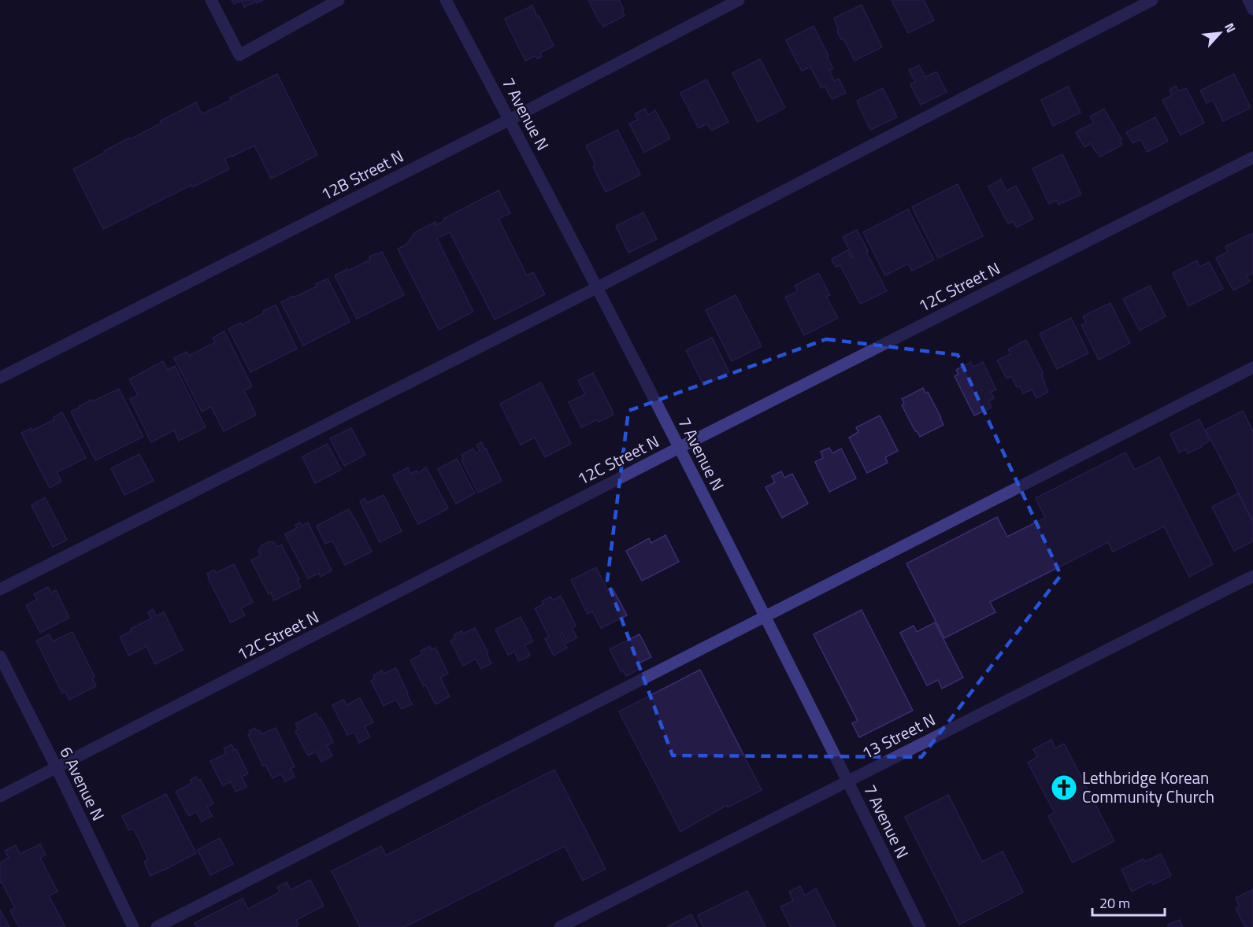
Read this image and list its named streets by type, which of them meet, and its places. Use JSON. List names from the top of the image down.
{
  "streets": {
    "street": [
      "7 Avenue N",
      "12B Street N",
      "12C Street N",
      "13 Street N",
      "6 Avenue N"
    ]
  },
  "crossings": [
    ["7 Avenue N", "12B Street N"],
    ["7 Avenue N", "12C Street N"],
    ["7 Avenue N", "13 Street N"],
    ["12C Street N", "6 Avenue N"]
  ],
  "places": {
    "church": ["Lethbridge Korean Community Church"]
  },
  "scale_bar": "20 m",
  "north": "top right"
}
